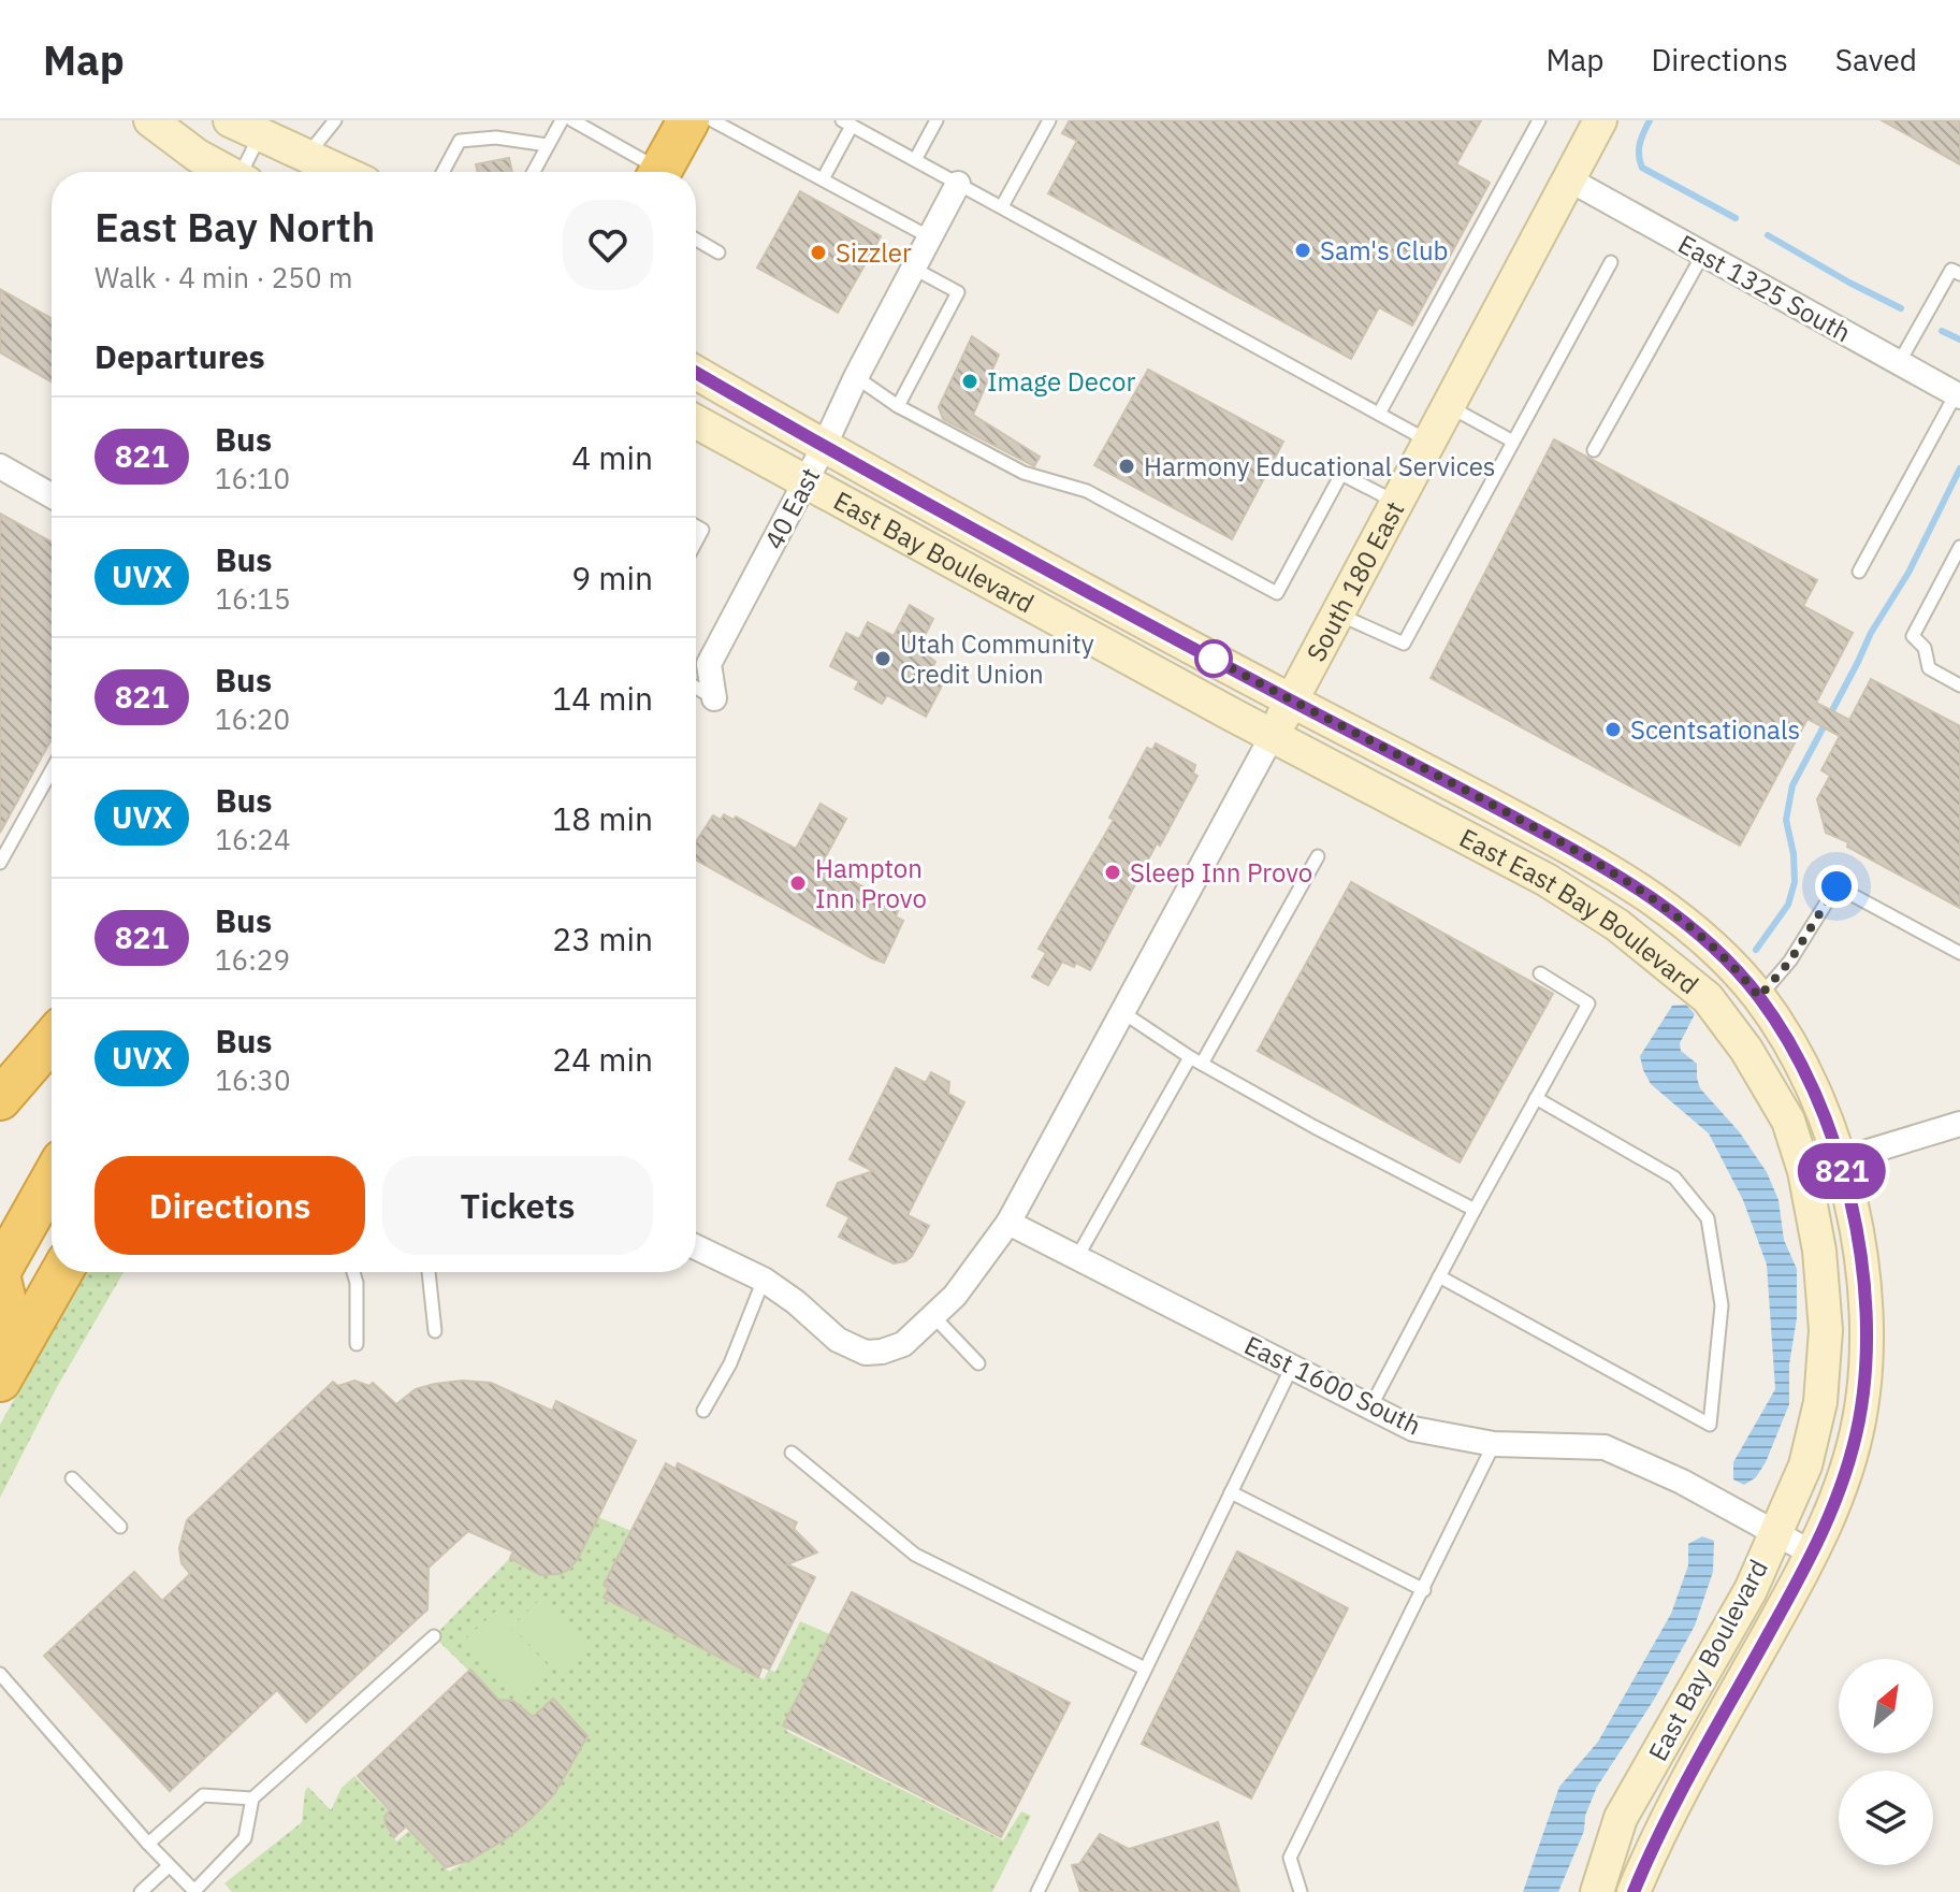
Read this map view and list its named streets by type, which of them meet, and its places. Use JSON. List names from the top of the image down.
{
  "streets": {
    "street": [
      "East 1325 South",
      "40 East",
      "East Bay Boulevard",
      "South 180 East",
      "East East Bay Boulevard",
      "East 1600 South"
    ]
  },
  "crossings": [
    ["East 1325 South", "South 180 East"],
    ["40 East", "East Bay Boulevard"],
    ["East Bay Boulevard", "South 180 East"],
    ["East Bay Boulevard", "East East Bay Boulevard"],
    ["East Bay Boulevard", "East 1600 South"],
    ["South 180 East", "East East Bay Boulevard"],
    ["South 180 East", "East 1600 South"]
  ],
  "places": [
    "Sam's Club",
    "Sizzler",
    "Image Decor",
    "Harmony Educational Services",
    "Utah Community Credit Union",
    "Scentsationals",
    "Sleep Inn Provo",
    "Hampton Inn Provo"
  ],
  "lines": ["bus line 821"],
  "north": "top right",
  "page": {
    "header": "Map",
    "nav": ["Map", "Directions", "Saved"],
    "on_map": "821",
    "heading": [
      ["East Bay North", "Walk · 4 min · 250 m"],
      "Departures"
    ],
    "list": [
      {
        "mark": "821",
        "name": "Bus",
        "note": "16:10",
        "value": "4 min"
      },
      {
        "mark": "UVX",
        "name": "Bus",
        "note": "16:15",
        "value": "9 min"
      },
      {
        "mark": "821",
        "name": "Bus",
        "note": "16:20",
        "value": "14 min"
      },
      {
        "mark": "UVX",
        "name": "Bus",
        "note": "16:24",
        "value": "18 min"
      },
      {
        "mark": "821",
        "name": "Bus",
        "note": "16:29",
        "value": "23 min"
      },
      {
        "mark": "UVX",
        "name": "Bus",
        "note": "16:30",
        "value": "24 min"
      }
    ],
    "buttons": ["Directions", "Tickets"]
  }
}
